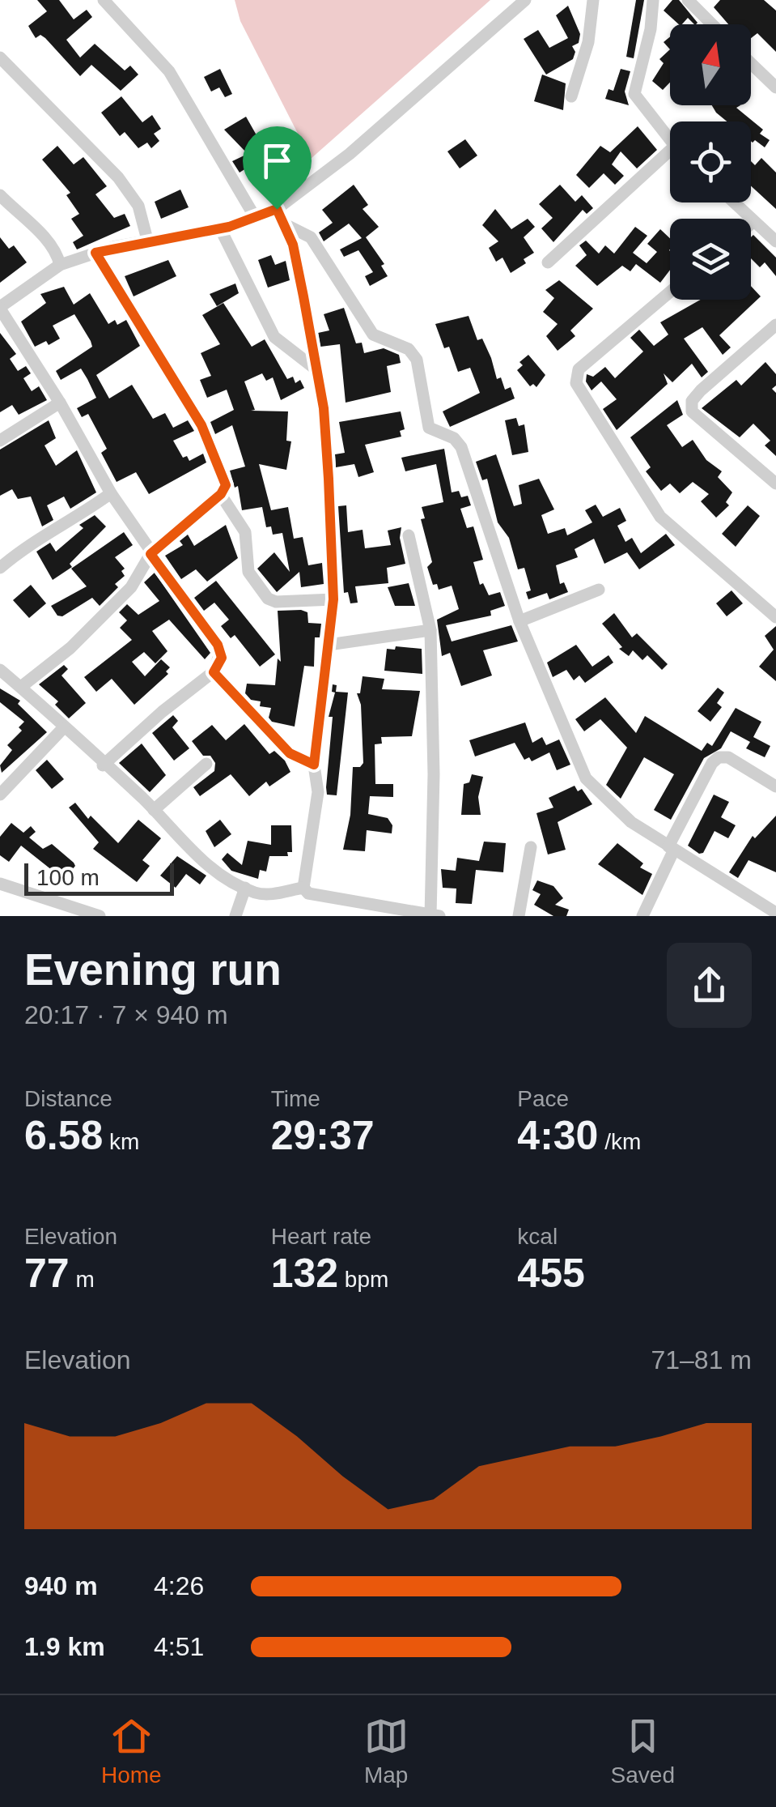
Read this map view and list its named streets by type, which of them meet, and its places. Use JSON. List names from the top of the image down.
{
  "scale_bar": "100 m",
  "north": "top",
  "page": {
    "scale": "100 m",
    "heading": ["Evening run", "20:17 · 7 × 940 m"],
    "stats": [
      ["Distance", "6.58 km"],
      ["Time", "29:37"],
      ["Pace", "4:30 /km"],
      ["Elevation", "77 m"],
      ["Heart rate", "132 bpm"],
      ["kcal", "455"]
    ],
    "chart": ["Elevation", "71–81 m"],
    "list": [
      {
        "name": "940 m",
        "note": "4:26"
      },
      {
        "name": "1.9 km",
        "note": "4:51"
      }
    ],
    "tabs": ["Home", "Map", "Saved"]
  }
}
